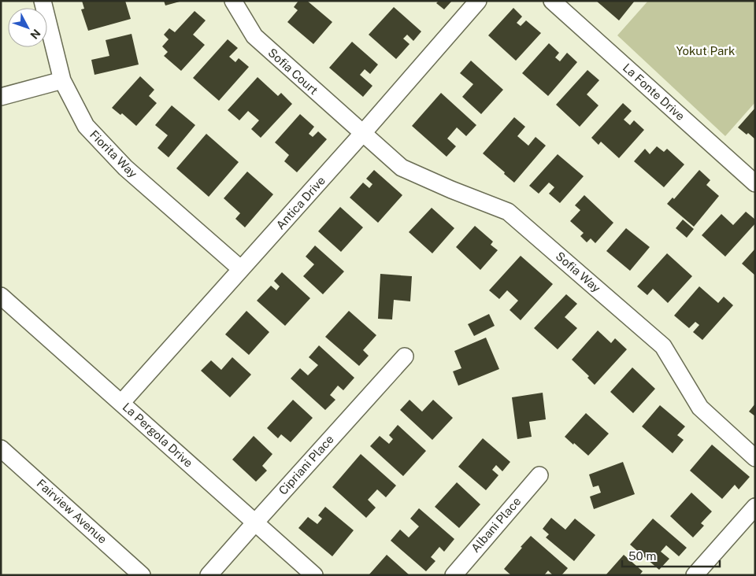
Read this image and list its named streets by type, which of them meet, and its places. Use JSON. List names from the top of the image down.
{
  "streets": {
    "street": [
      "Sofia Court",
      "La Fonte Drive",
      "Fiorita Way",
      "Antica Drive",
      "Sofia Way",
      "La Pergola Drive",
      "Cipriani Place",
      "Fairview Avenue",
      "Albani Place"
    ]
  },
  "crossings": [
    ["Sofia Court", "Antica Drive"],
    ["Sofia Court", "Sofia Way"],
    ["Fiorita Way", "Antica Drive"],
    ["Antica Drive", "Sofia Way"],
    ["Antica Drive", "La Pergola Drive"],
    ["La Pergola Drive", "Cipriani Place"]
  ],
  "parks": ["Yokut Park"],
  "scale_bar": "50 m",
  "north": "bottom right"
}
